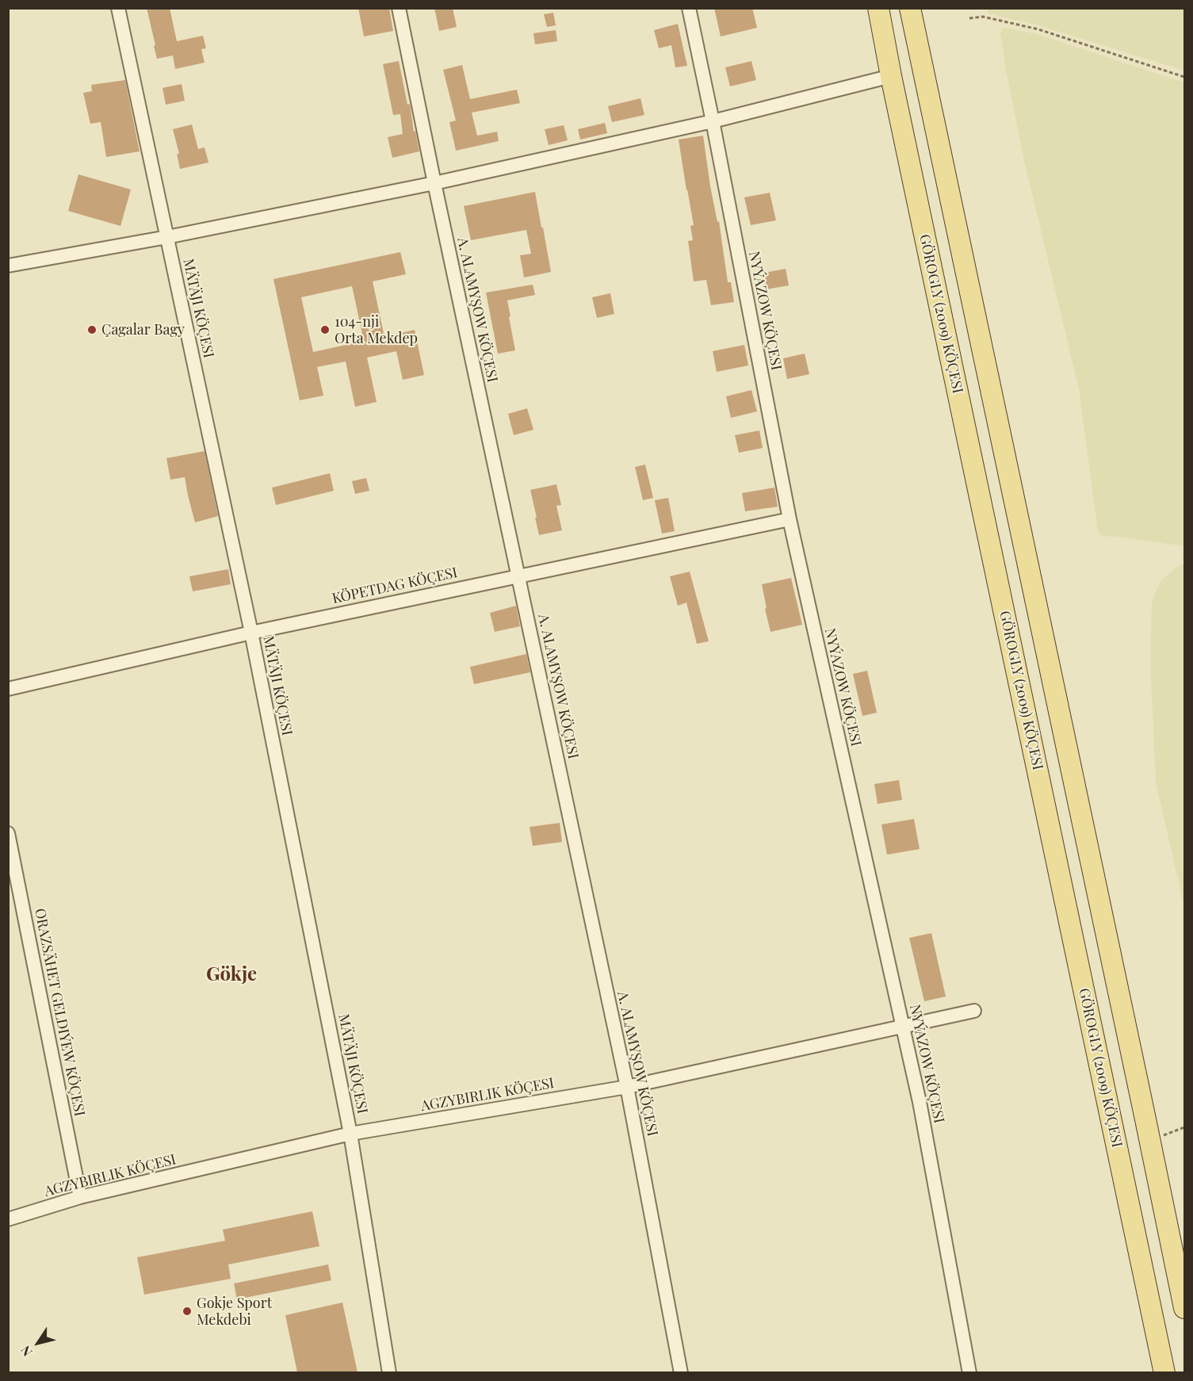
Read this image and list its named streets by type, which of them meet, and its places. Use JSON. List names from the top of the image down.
{
  "streets": {
    "main road": ["GÖROGLY (2009) KÖÇESI"],
    "street": [
      "MÄTÄJI KÖÇESI",
      "A. ALAMYŞOW KÖÇESI",
      "NYÝAZOW KÖÇESI",
      "KÖPETDAG KÖÇESI",
      "ORAZSÄHET GELDIÝEW KÖÇESI",
      "AGZYBIRLIK KÖÇESI"
    ]
  },
  "crossings": [
    ["MÄTÄJI KÖÇESI", "KÖPETDAG KÖÇESI"],
    ["MÄTÄJI KÖÇESI", "AGZYBIRLIK KÖÇESI"],
    ["A. ALAMYŞOW KÖÇESI", "KÖPETDAG KÖÇESI"],
    ["A. ALAMYŞOW KÖÇESI", "AGZYBIRLIK KÖÇESI"],
    ["NYÝAZOW KÖÇESI", "KÖPETDAG KÖÇESI"],
    ["NYÝAZOW KÖÇESI", "AGZYBIRLIK KÖÇESI"],
    ["ORAZSÄHET GELDIÝEW KÖÇESI", "AGZYBIRLIK KÖÇESI"]
  ],
  "districts": ["Gökje"],
  "places": ["Çagalar Bagy", "104-nji Orta Mekdep", "Gokje Sport Mekdebi"],
  "north": "bottom left"
}
